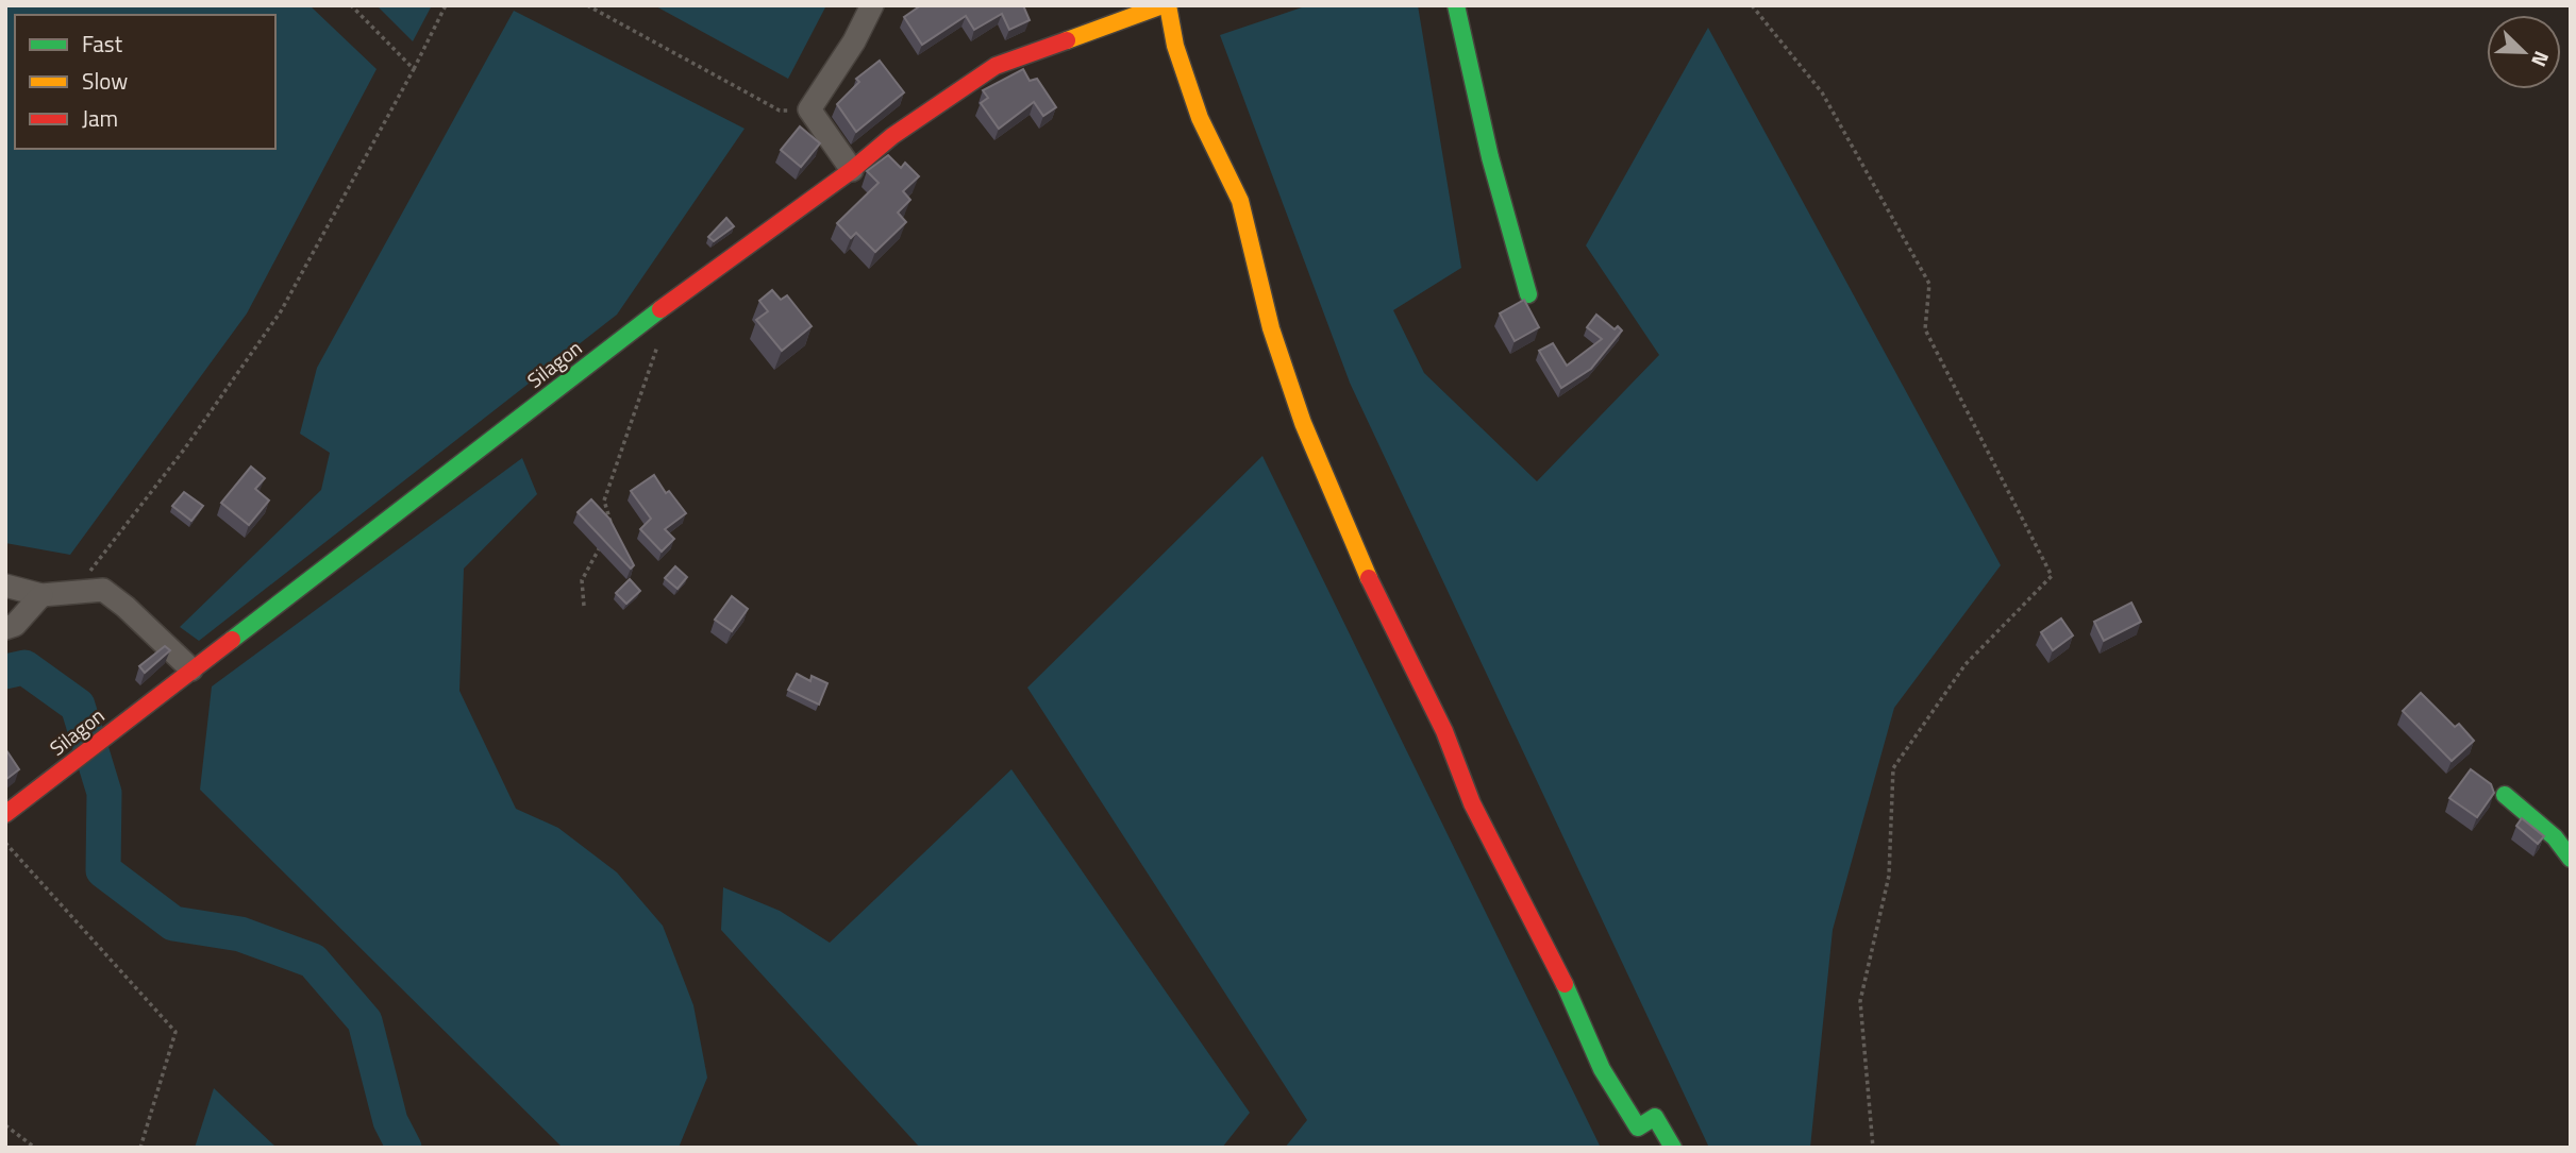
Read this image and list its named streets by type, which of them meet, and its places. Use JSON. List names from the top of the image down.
{
  "streets": {
    "street": ["Silagon"]
  },
  "legend": ["Fast", "Slow", "Jam"],
  "north": "bottom right"
}
